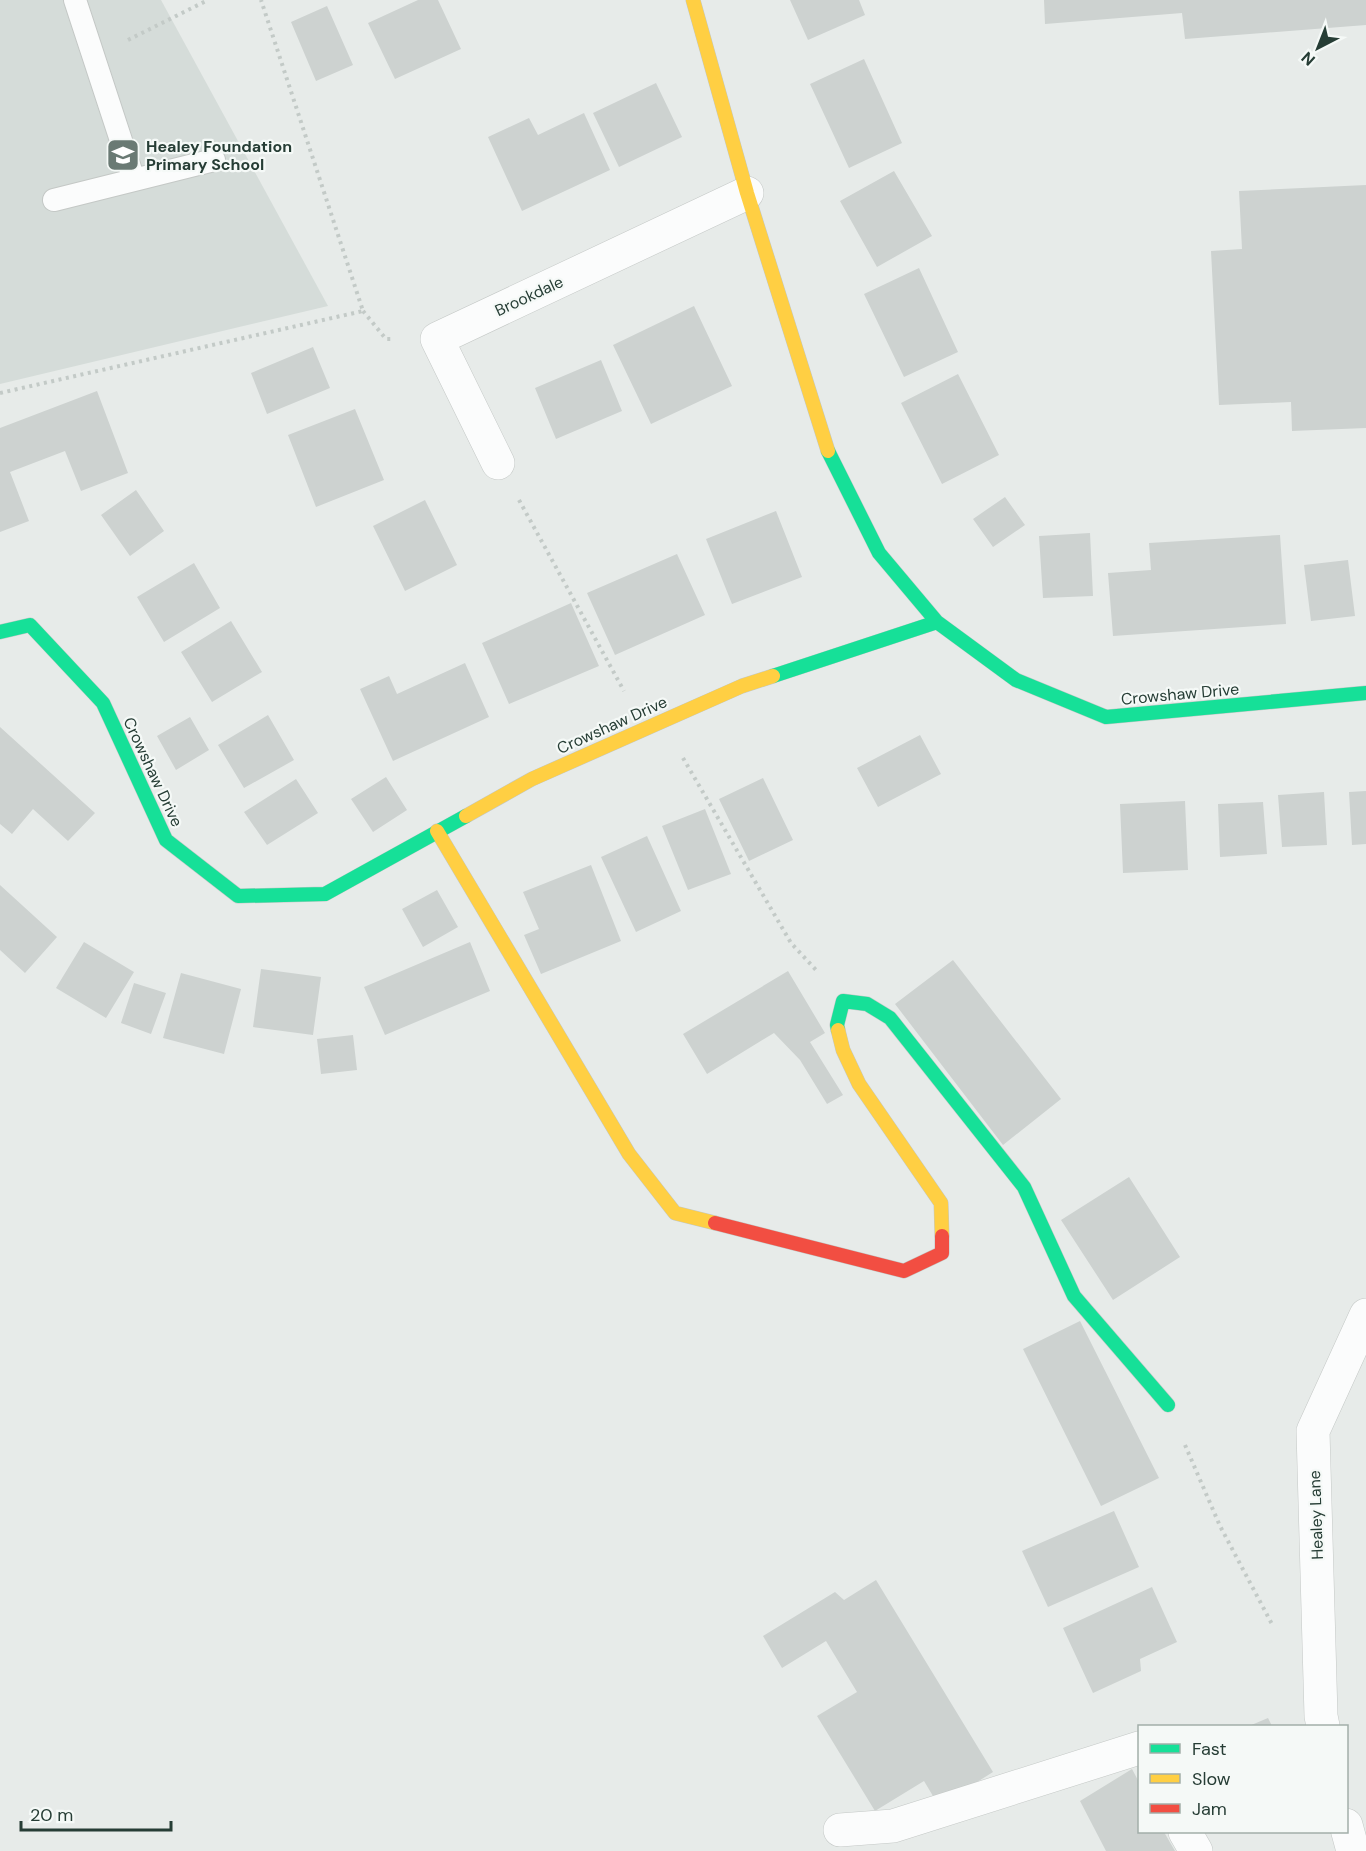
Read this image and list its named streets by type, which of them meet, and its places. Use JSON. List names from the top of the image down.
{
  "streets": {
    "street": ["Brookdale", "Crowshaw Drive", "Healey Lane"]
  },
  "places": {
    "school or university": ["Healey Foundation Primary School"]
  },
  "legend": ["Fast", "Slow", "Jam"],
  "scale_bar": "20 m",
  "north": "bottom left"
}
